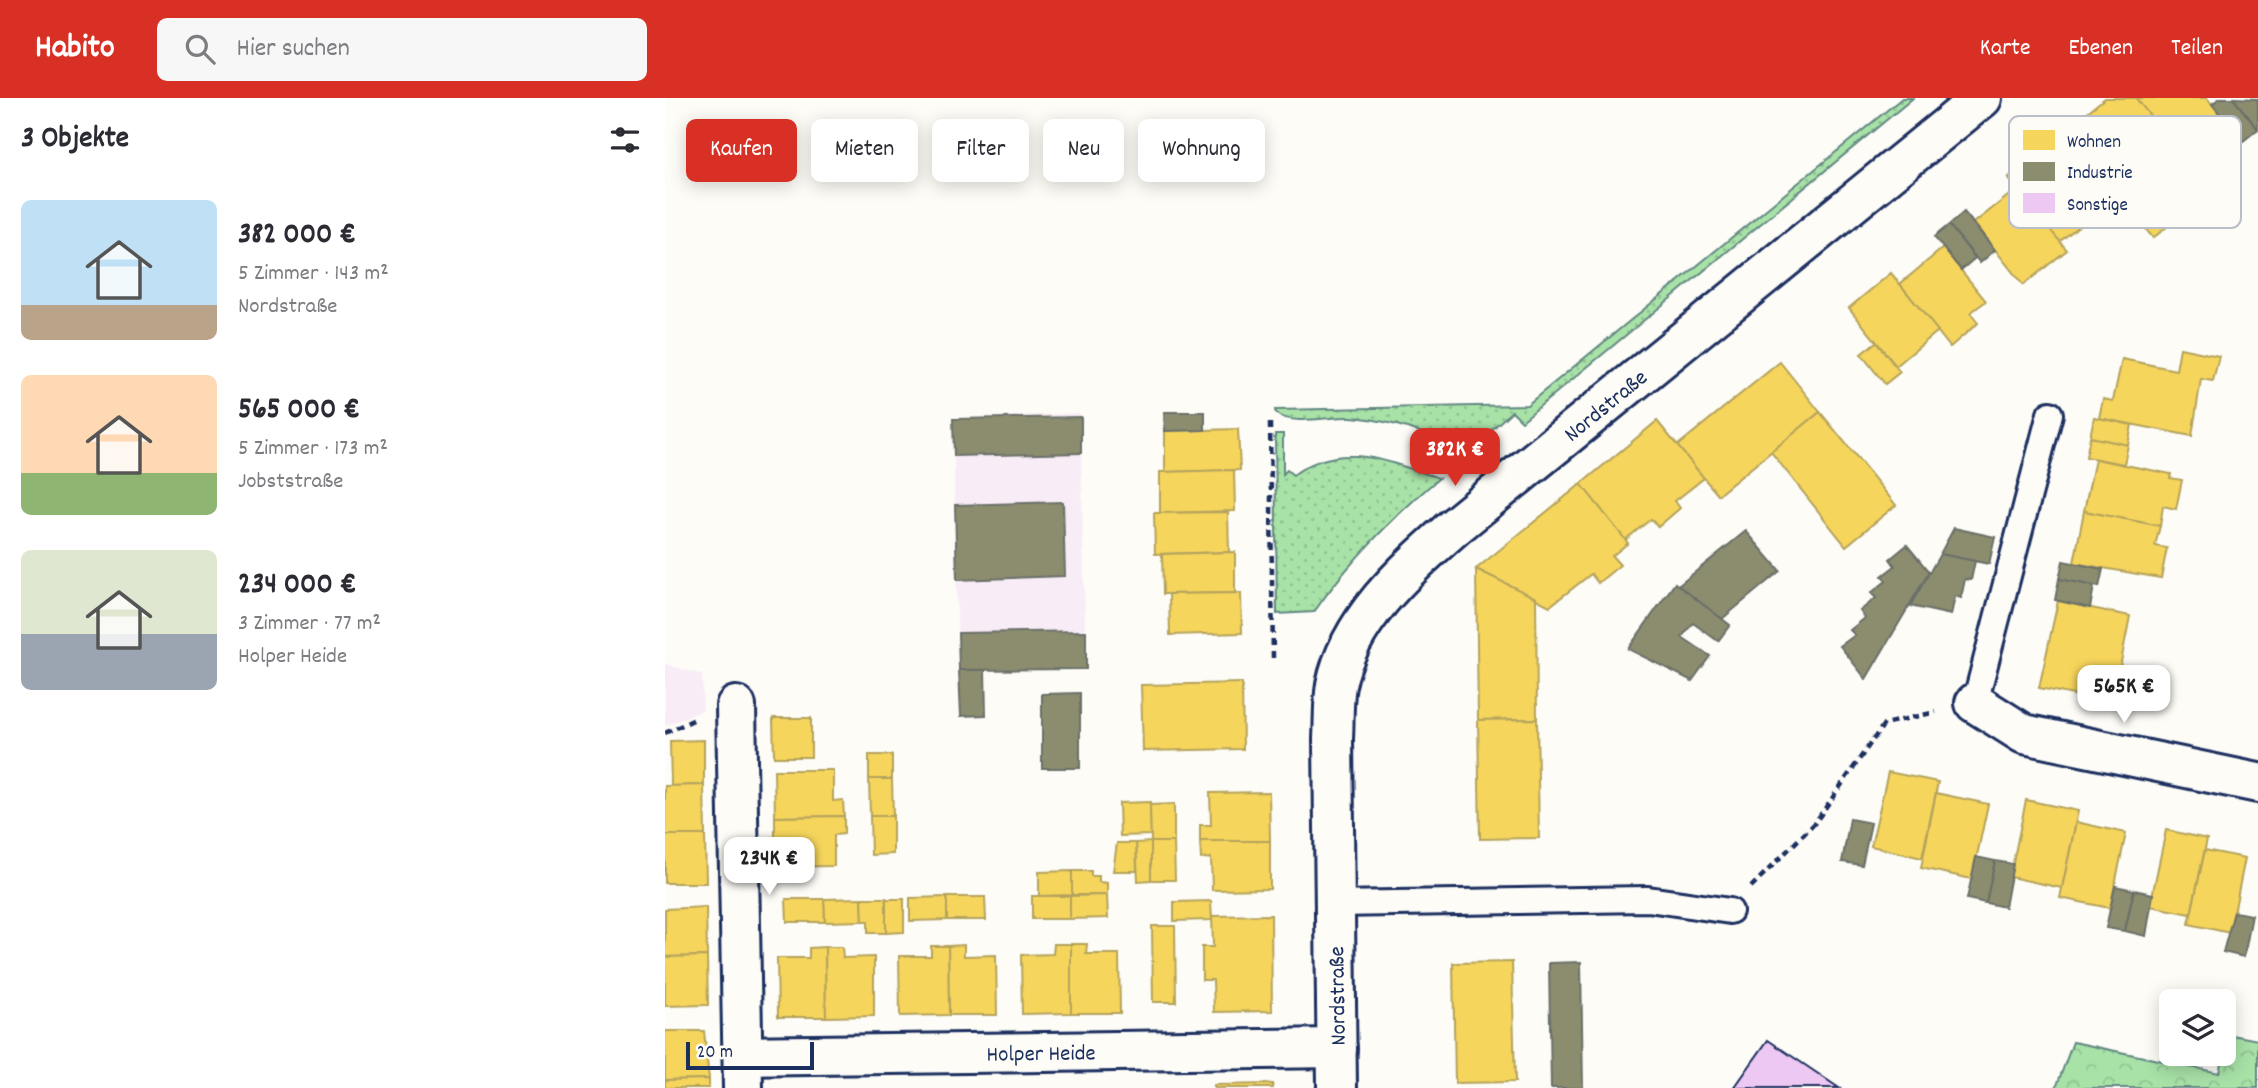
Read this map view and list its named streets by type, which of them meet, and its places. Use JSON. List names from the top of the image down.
{
  "streets": {
    "street": ["Nordstraße", "Holper Heide"]
  },
  "crossings": [
    ["Nordstraße", "Holper Heide"]
  ],
  "legend": ["Wohnen", "Industrie", "Sonstige"],
  "scale_bar": "20 m",
  "page": {
    "header": "Habito",
    "search": "Hier suchen",
    "nav": ["Karte", "Ebenen", "Teilen"],
    "heading": "3 Objekte",
    "chip": [
      "Kaufen",
      "Mieten",
      "Filter",
      "Neu",
      "Wohnung"
    ],
    "list": [
      {
        "name": "382 000 €",
        "note": "5 Zimmer · 143 m² · Nordstraße"
      },
      {
        "name": "565 000 €",
        "note": "5 Zimmer · 173 m² · Jobststraße"
      },
      {
        "name": "234 000 €",
        "note": "3 Zimmer · 77 m² · Holper Heide"
      }
    ],
    "price": ["382K €", "565K €", "234K €"],
    "scale": "20 m"
  }
}
